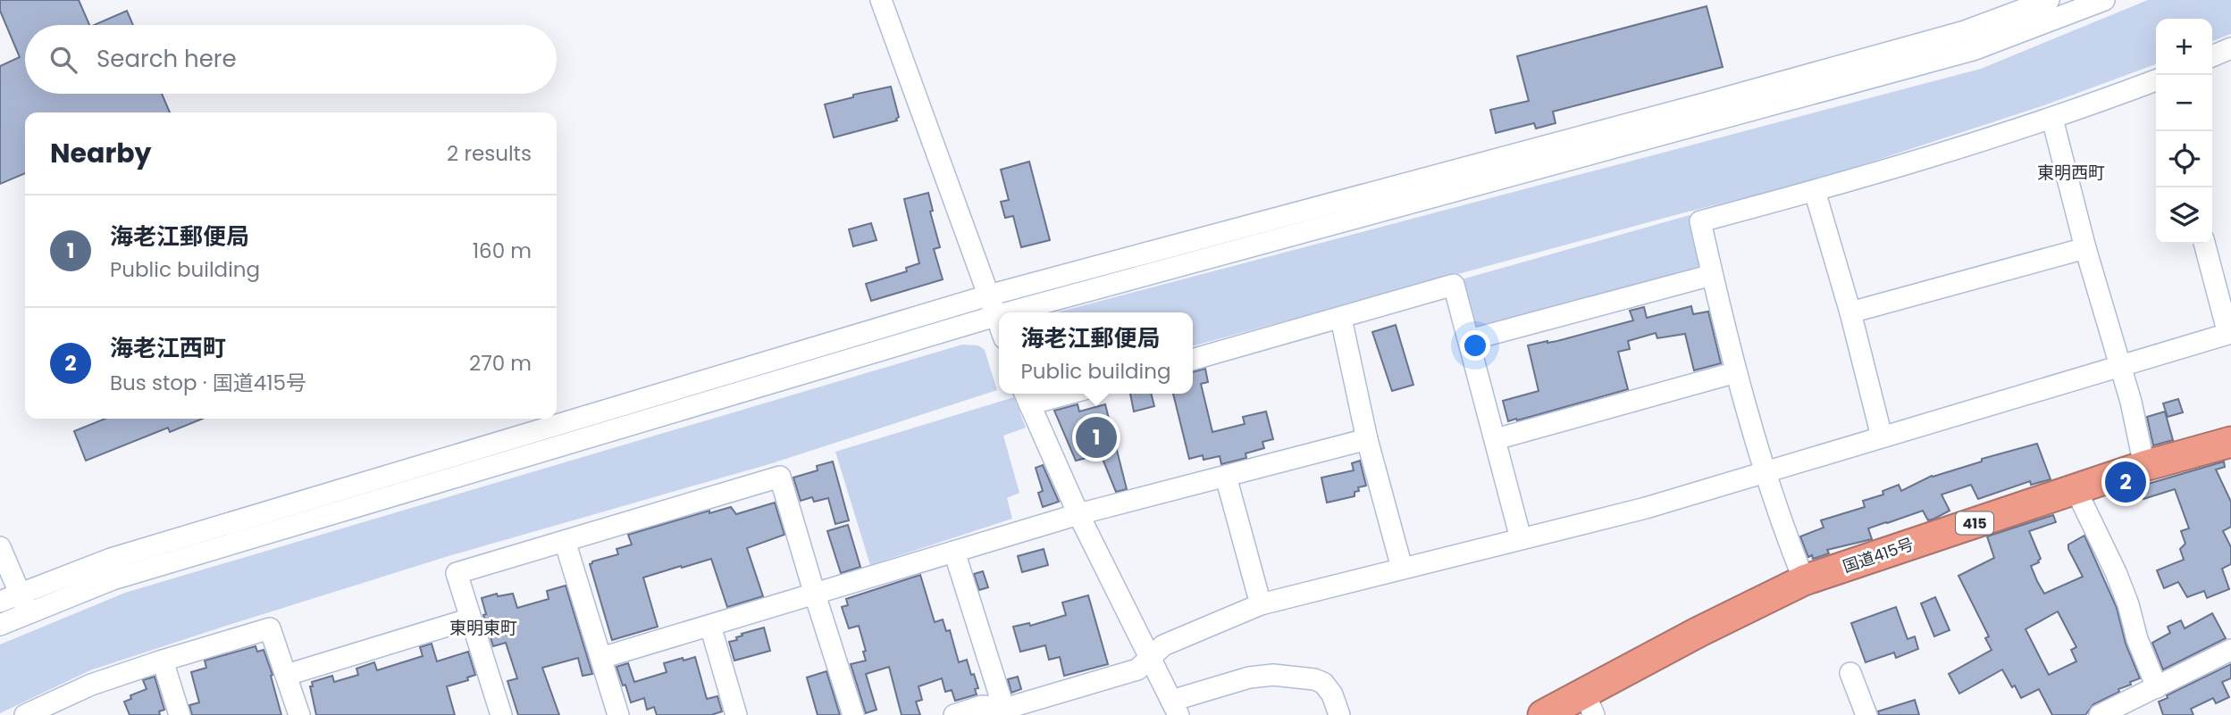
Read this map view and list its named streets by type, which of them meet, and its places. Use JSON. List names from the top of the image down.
{
  "streets": {
    "highway": ["415", "国道415号"]
  },
  "districts": ["東明西町", "東明東町"],
  "page": {
    "map_buttons": ["+", "−"],
    "search": "Search here",
    "heading": ["Nearby", "2 results"],
    "list": [
      {
        "mark": "1",
        "name": "海老江郵便局",
        "note": "Public building",
        "value": "160 m"
      },
      {
        "mark": "2",
        "name": "海老江西町",
        "note": "Bus stop · 国道415号",
        "value": "270 m"
      }
    ],
    "popup": ["海老江郵便局", "Public building"],
    "pins": ["1", "2"]
  }
}
